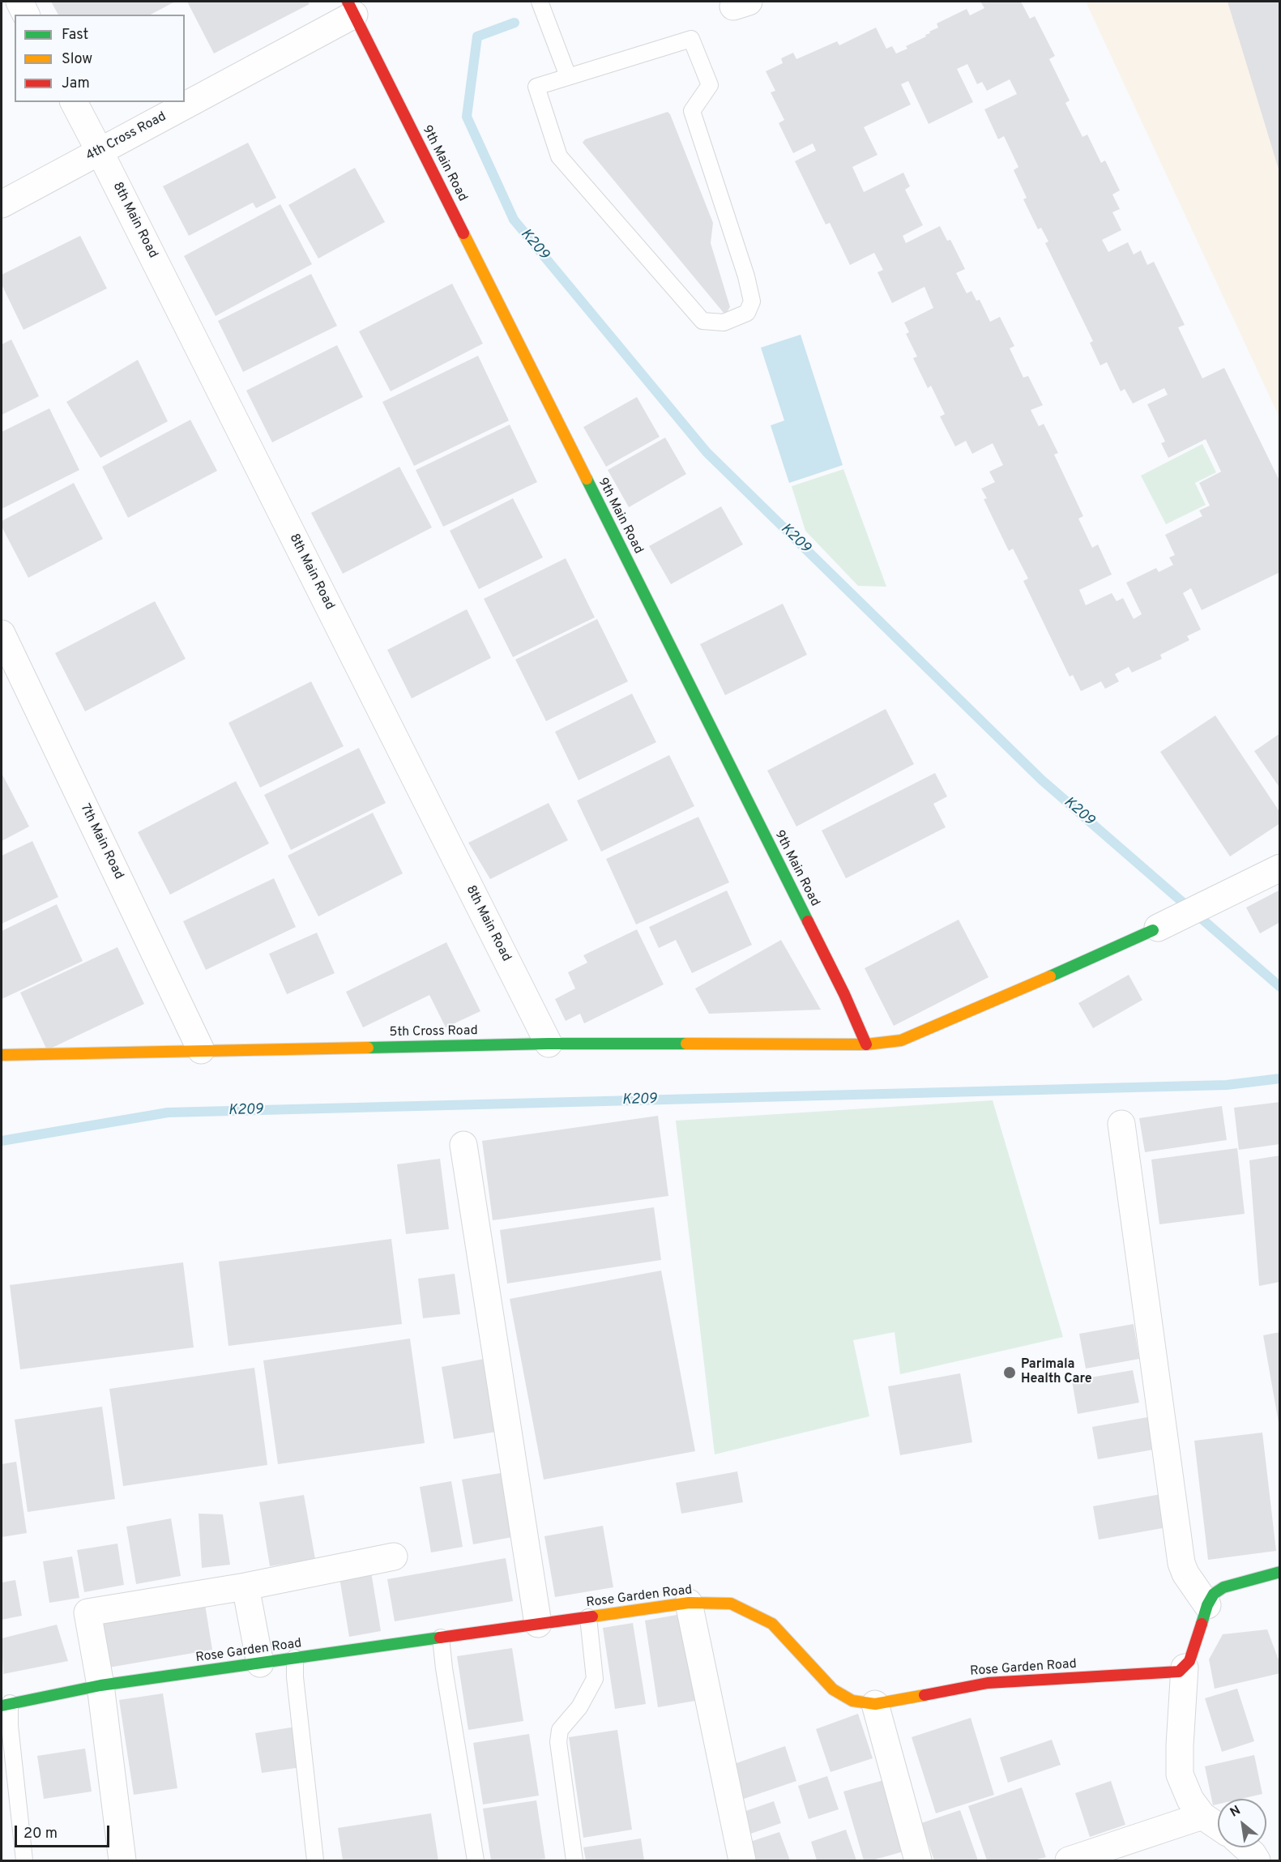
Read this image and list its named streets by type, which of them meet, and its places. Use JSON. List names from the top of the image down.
{
  "streets": {
    "street": [
      "4th Cross Road",
      "9th Main Road",
      "8th Main Road",
      "7th Main Road",
      "5th Cross Road",
      "Rose Garden Road"
    ]
  },
  "crossings": [
    ["4th Cross Road", "9th Main Road"],
    ["4th Cross Road", "8th Main Road"],
    ["9th Main Road", "5th Cross Road"],
    ["8th Main Road", "5th Cross Road"],
    ["7th Main Road", "5th Cross Road"]
  ],
  "water": ["K209"],
  "places": ["Parimala Health Care"],
  "legend": ["Fast", "Slow", "Jam"],
  "scale_bar": "20 m",
  "north": "top left"
}
